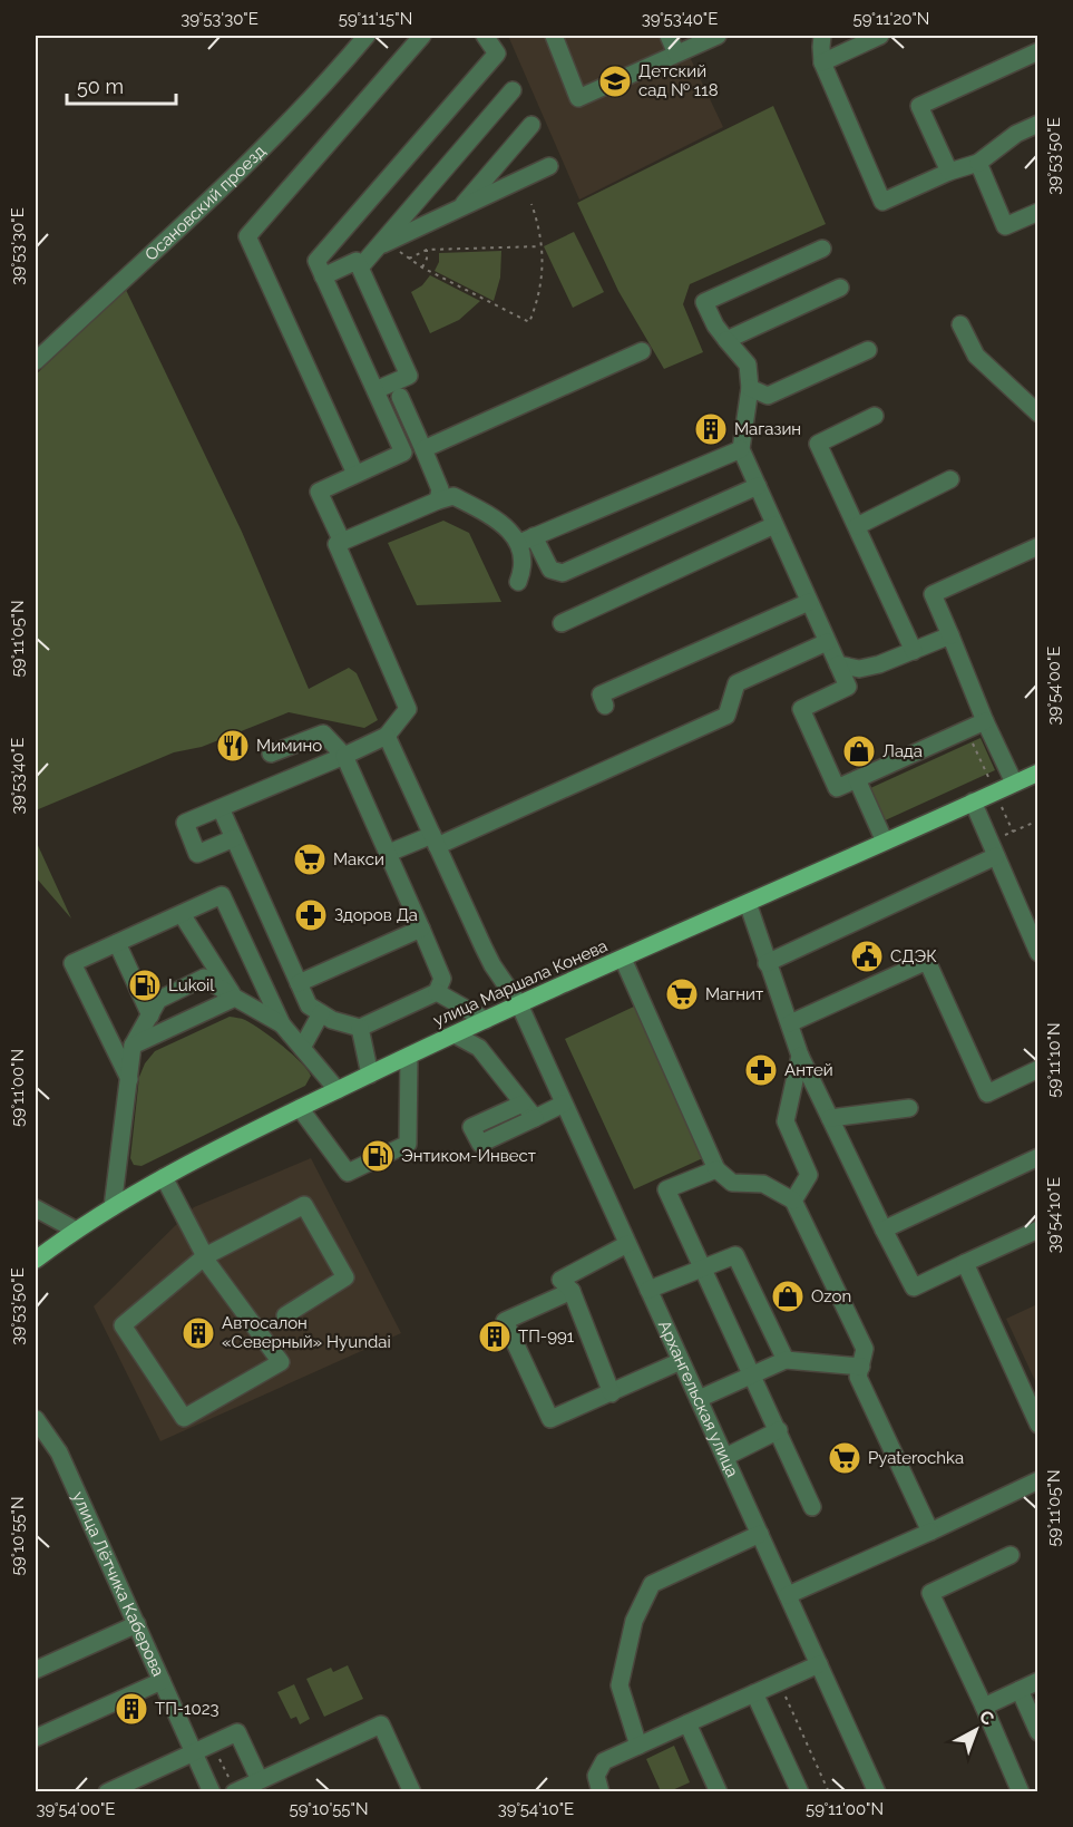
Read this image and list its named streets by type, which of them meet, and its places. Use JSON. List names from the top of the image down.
{
  "streets": {
    "main road": ["улица Маршала Конева"],
    "street": ["Осановский проезд", "Архангельская улица", "улица Лётчика Каберова"]
  },
  "crossings": [
    ["улица Маршала Конева", "Архангельская улица"]
  ],
  "places": {
    "school or university": ["Детский сад № 118"],
    "building": [
      "Магазин",
      "Автосалон «Северный» Hyundai",
      "ТП-991",
      "ТП-1023"
    ],
    "restaurant": ["Мимино"],
    "shop": ["Лада", "Ozon"],
    "supermarket": ["Макси", "Магнит", "Pyaterochka"],
    "pharmacy": ["Здоров Да", "Антей"],
    "public building": ["СДЭК"],
    "fuel station": ["Lukoil", "Энтиком-Инвест"]
  },
  "scale_bar": "50 m",
  "north": "top right",
  "coordinates": [
    "39°53'30\"E",
    "59°11'15\"N",
    "39°53'40\"E",
    "59°11'20\"N",
    "39°53'50\"E",
    "59°11'05\"N",
    "39°54'00\"E",
    "59°11'10\"N",
    "59°11'00\"N",
    "39°54'10\"E",
    "59°10'55\"N"
  ]
}
